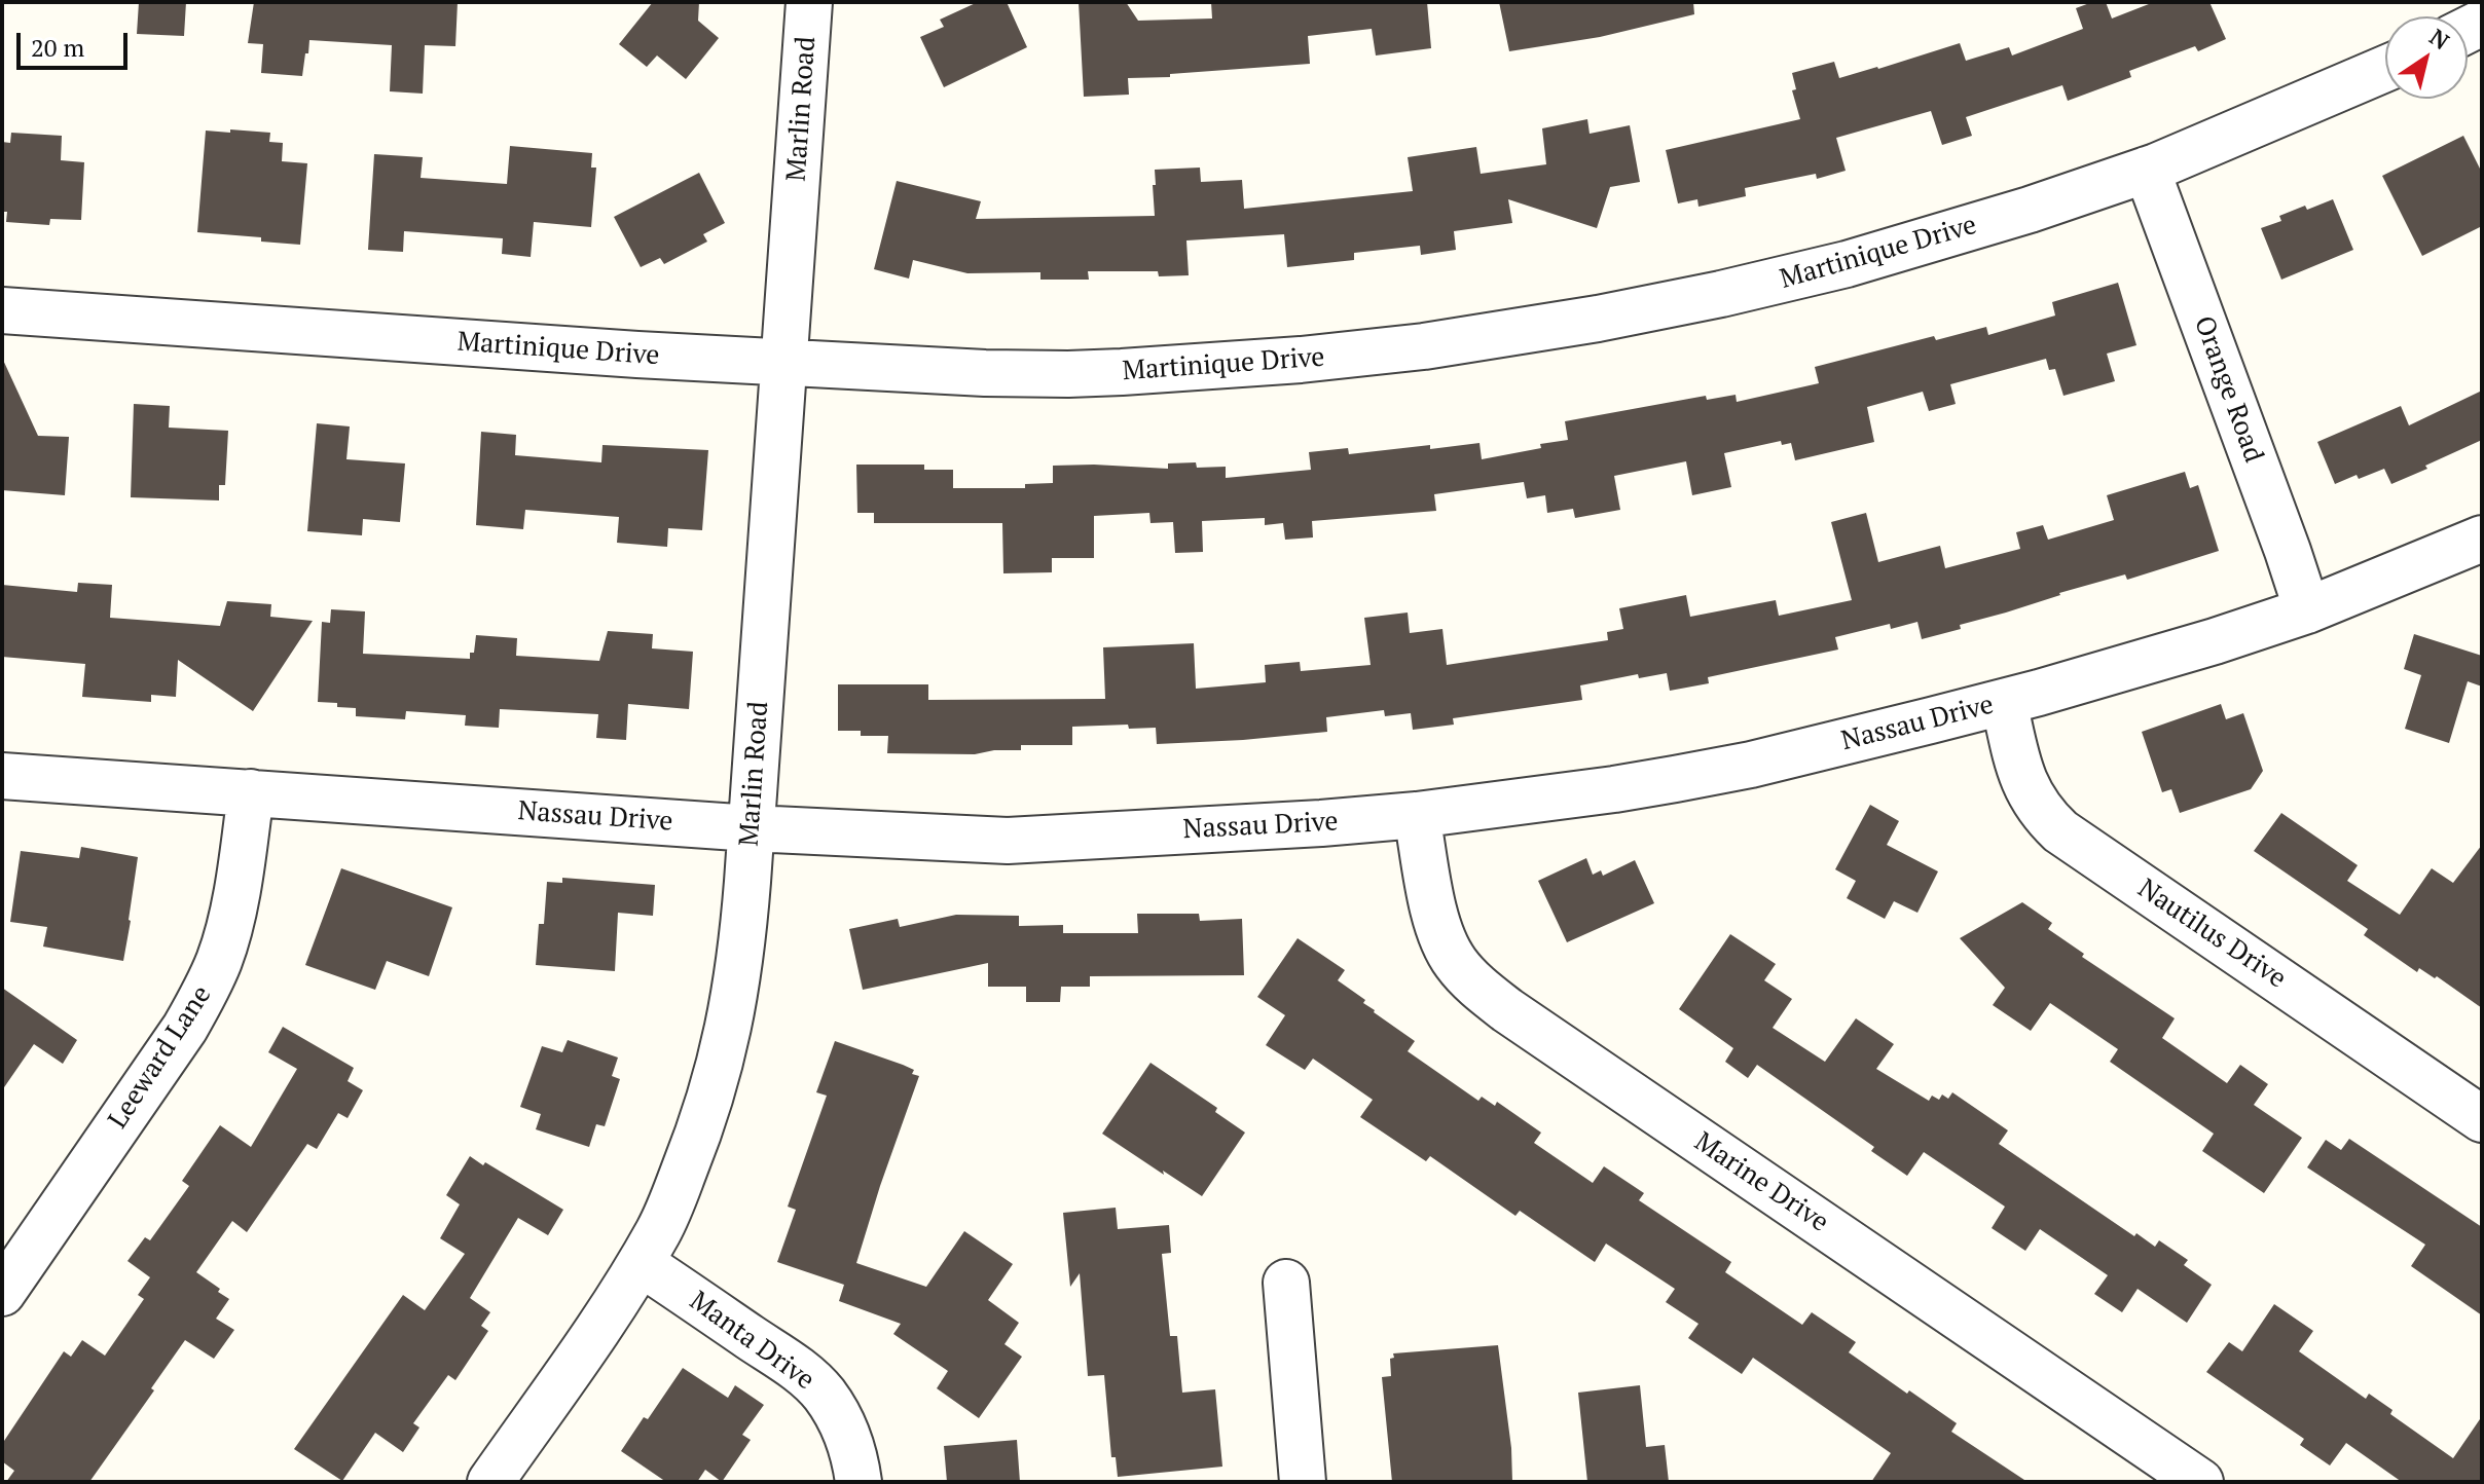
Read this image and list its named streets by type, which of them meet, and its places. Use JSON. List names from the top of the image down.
{
  "streets": {
    "street": [
      "Marlin Road",
      "Martinique Drive",
      "Orange Road",
      "Nassau Drive",
      "Nautilus Drive",
      "Leeward Lane",
      "Marine Drive",
      "Manta Drive"
    ]
  },
  "crossings": [
    ["Marlin Road", "Martinique Drive"],
    ["Marlin Road", "Nassau Drive"],
    ["Marlin Road", "Manta Drive"],
    ["Martinique Drive", "Orange Road"],
    ["Orange Road", "Nassau Drive"],
    ["Nassau Drive", "Nautilus Drive"],
    ["Nassau Drive", "Leeward Lane"],
    ["Nassau Drive", "Marine Drive"]
  ],
  "scale_bar": "20 m",
  "north": "top right"
}
